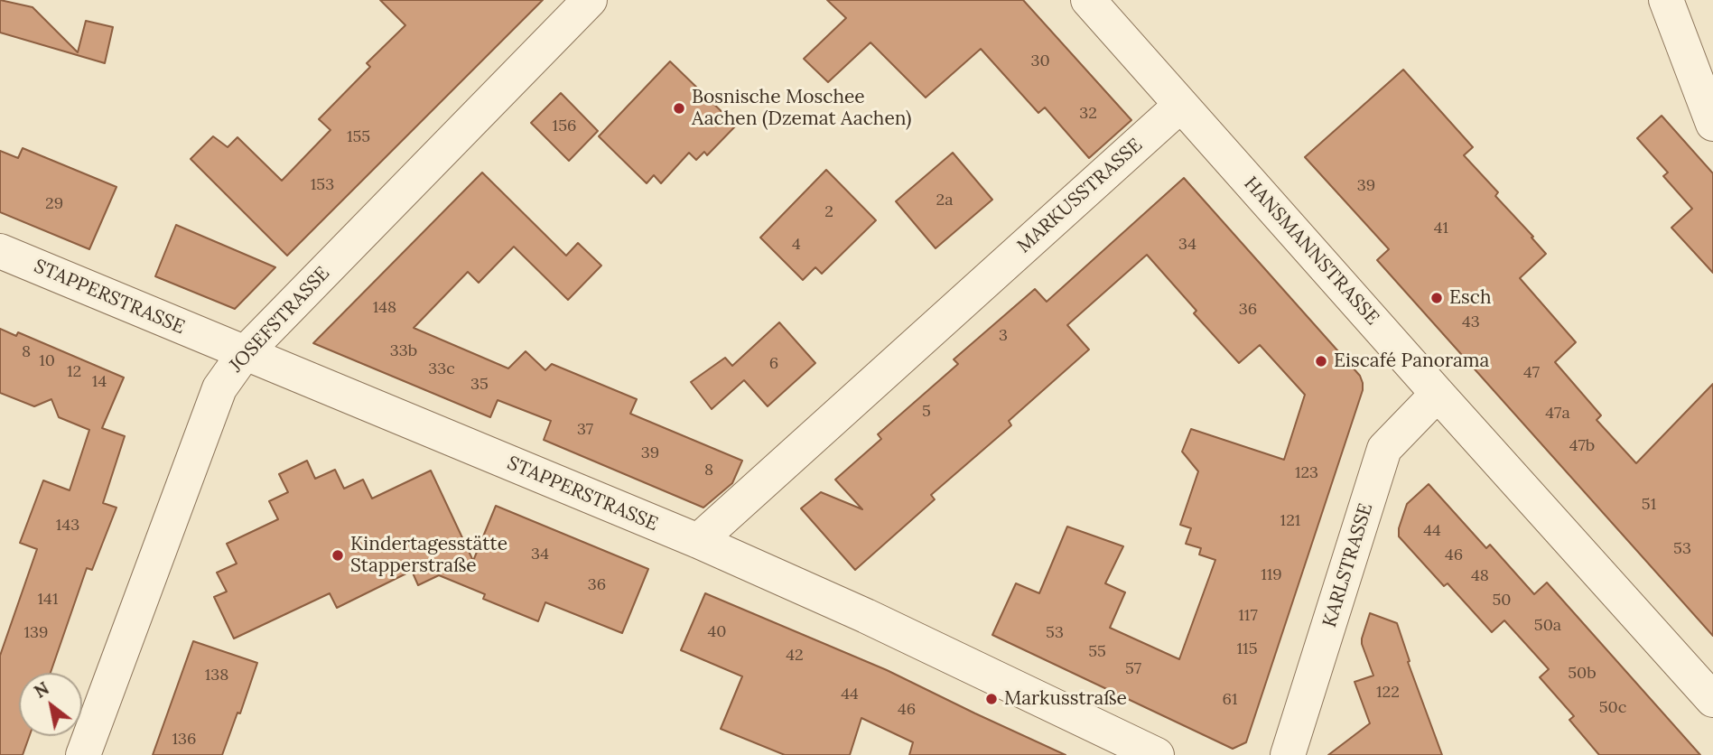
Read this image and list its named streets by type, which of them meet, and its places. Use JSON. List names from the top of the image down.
{
  "streets": {
    "street": [
      "MARKUSSTRASSE",
      "HANSMANNSTRASSE",
      "STAPPERSTRASSE",
      "JOSEFSTRASSE",
      "KARLSTRASSE"
    ]
  },
  "crossings": [
    ["MARKUSSTRASSE", "HANSMANNSTRASSE"],
    ["MARKUSSTRASSE", "STAPPERSTRASSE"],
    ["HANSMANNSTRASSE", "KARLSTRASSE"],
    ["STAPPERSTRASSE", "JOSEFSTRASSE"]
  ],
  "places": [
    "Bosnische Moschee Aachen (Dzemat Aachen)",
    "Esch",
    "Eiscafé Panorama",
    "Kindertagesstätte Stapperstraße",
    "Markusstraße"
  ],
  "house_numbers": [
    "30",
    "32",
    "156",
    "155",
    "153",
    "39",
    "2a",
    "29",
    "2",
    "41",
    "4",
    "34",
    "148",
    "36",
    "43",
    "3",
    "33b",
    "8",
    "10",
    "6",
    "33c",
    "12",
    "47",
    "14",
    "35",
    "5",
    "47a",
    "37",
    "47b",
    "39",
    "8",
    "123",
    "51",
    "121",
    "143",
    "44",
    "53",
    "34",
    "46",
    "119",
    "48",
    "36",
    "141",
    "50",
    "117",
    "50a",
    "40",
    "139",
    "53",
    "115",
    "55",
    "42",
    "57",
    "50b",
    "138",
    "122",
    "44",
    "61",
    "50c",
    "46",
    "136"
  ],
  "north": "top left"
}
